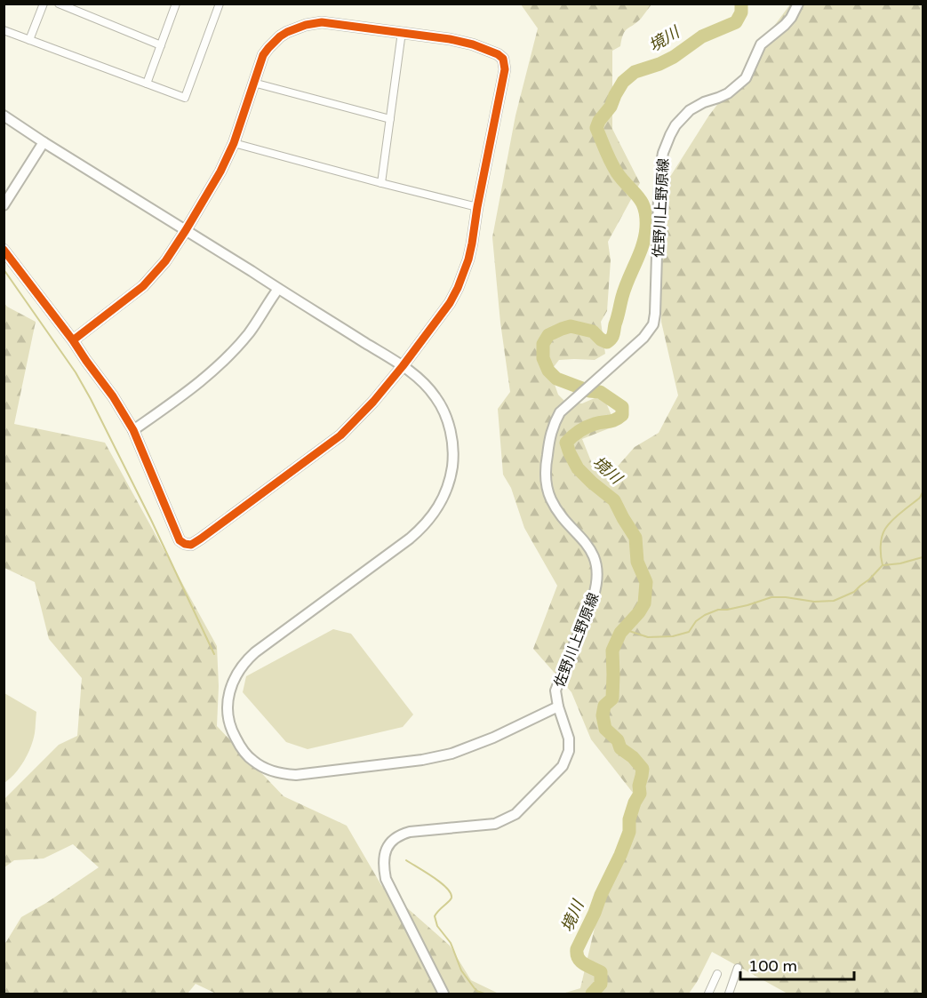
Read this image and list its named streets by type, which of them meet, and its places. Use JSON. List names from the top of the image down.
{
  "streets": {
    "street": ["佐野川上野原線"]
  },
  "water": ["境川"],
  "scale_bar": "100 m"
}
